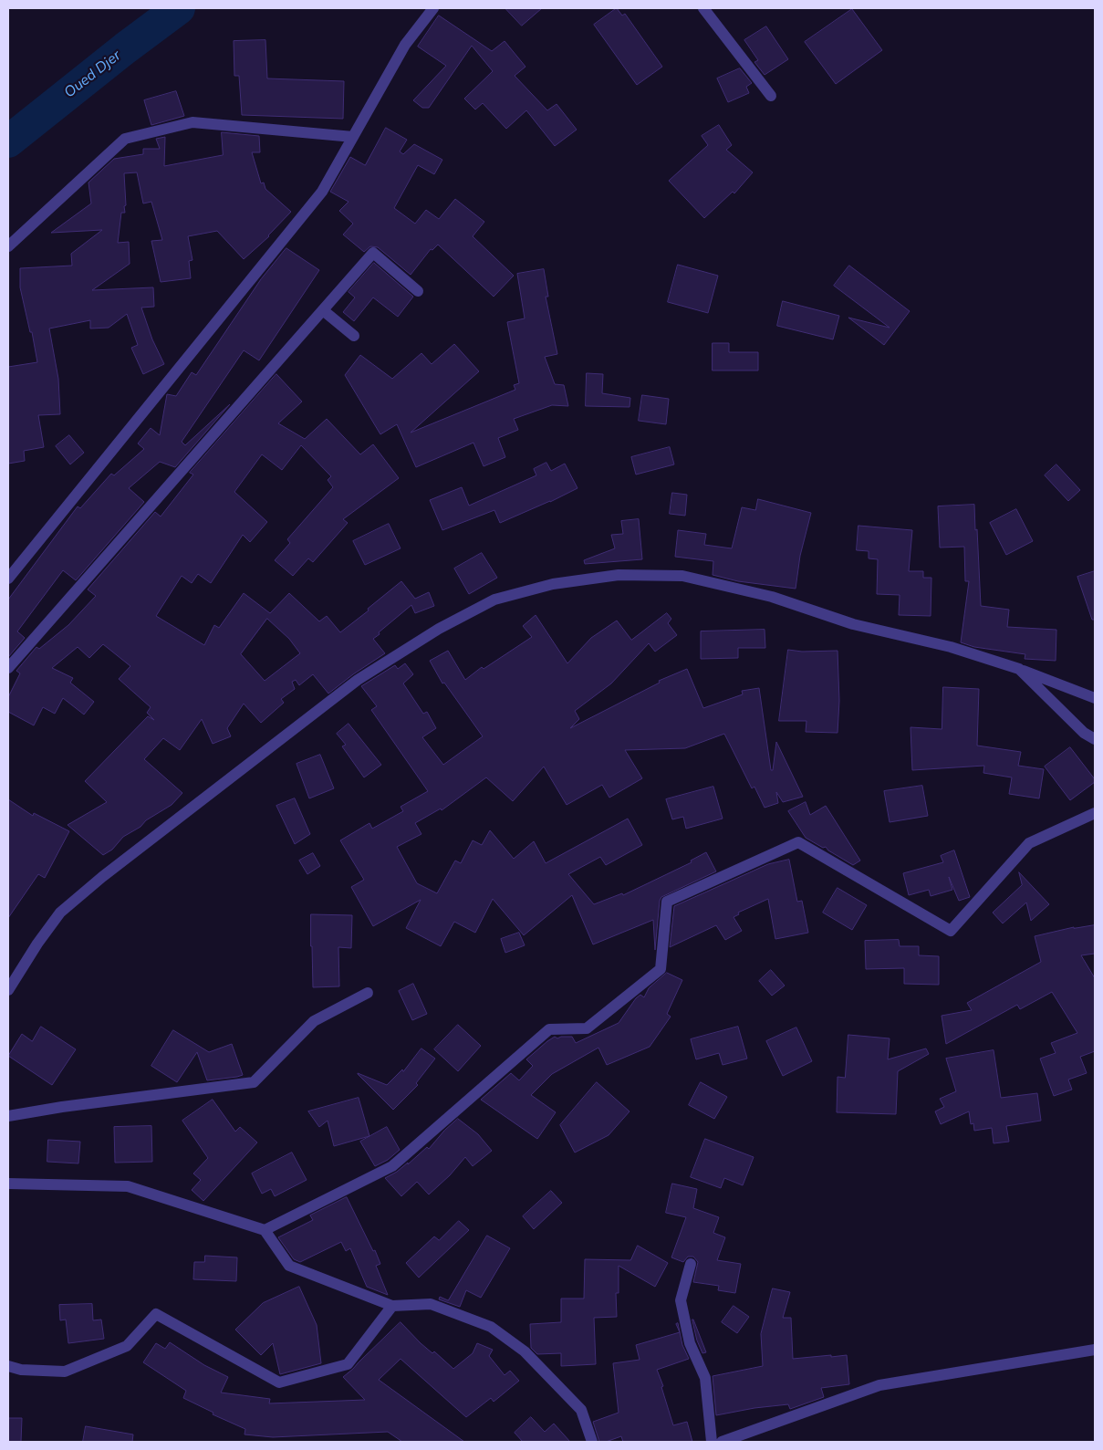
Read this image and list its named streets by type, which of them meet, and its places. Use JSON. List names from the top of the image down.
{
  "water": ["Oued Djer"]
}
